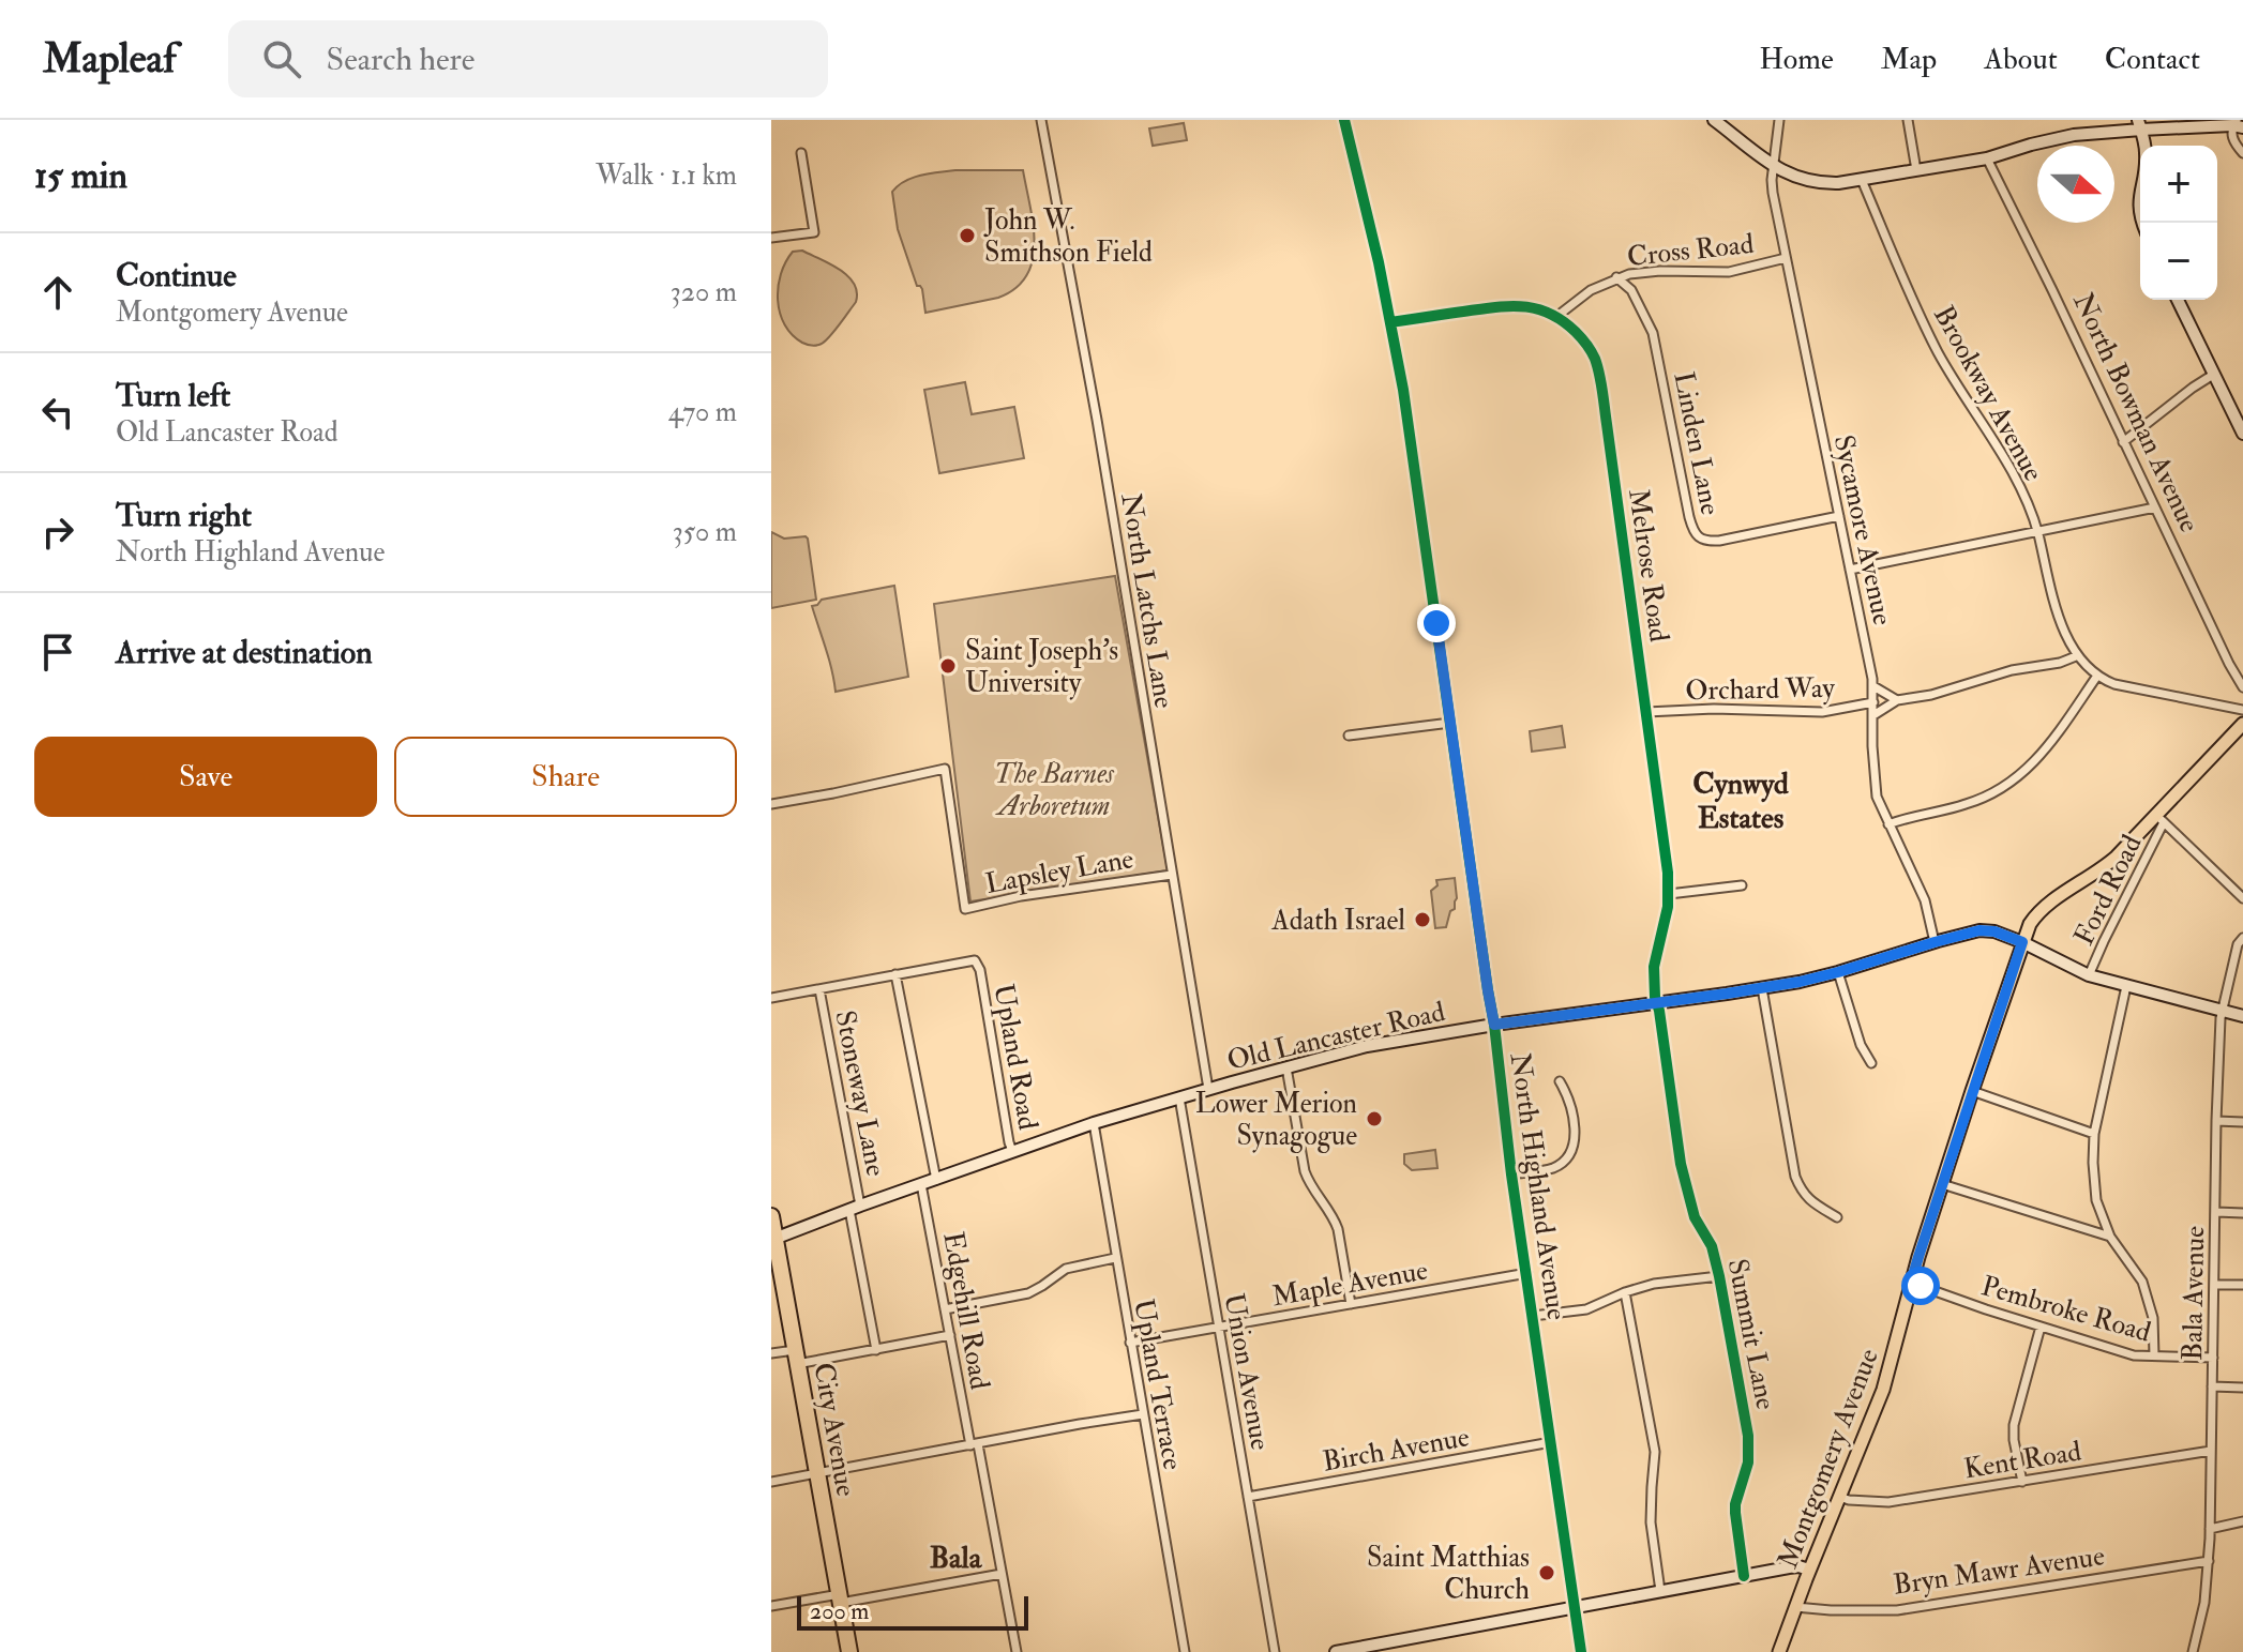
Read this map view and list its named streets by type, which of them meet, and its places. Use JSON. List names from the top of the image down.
{
  "streets": {
    "highway": ["City Avenue"],
    "main road": ["Montgomery Avenue"],
    "street": [
      "Cross Road",
      "Brookway Avenue",
      "North Bowman Avenue",
      "Linden Lane",
      "Sycamore Avenue",
      "Melrose Road",
      "North Latchs Lane",
      "Orchard Way",
      "Lapsley Lane",
      "Ford Road",
      "Old Lancaster Road",
      "Upland Road",
      "Stoneway Lane",
      "North Highland Avenue",
      "Maple Avenue",
      "Bala Avenue",
      "Pembroke Road",
      "Edgehill Road",
      "Summit Lane",
      "Union Avenue",
      "Upland Terrace",
      "Birch Avenue",
      "Kent Road",
      "Bryn Mawr Avenue"
    ]
  },
  "crossings": [
    ["Cross Road", "Linden Lane"],
    ["Cross Road", "Sycamore Avenue"],
    ["Cross Road", "Melrose Road"],
    ["Brookway Avenue", "Orchard Way"],
    ["Linden Lane", "Sycamore Avenue"],
    ["Sycamore Avenue", "Orchard Way"],
    ["Sycamore Avenue", "Old Lancaster Road"],
    ["Melrose Road", "Orchard Way"],
    ["Melrose Road", "Old Lancaster Road"],
    ["Melrose Road", "Summit Lane"],
    ["North Latchs Lane", "Lapsley Lane"],
    ["North Latchs Lane", "Old Lancaster Road"],
    ["Ford Road", "Old Lancaster Road"],
    ["Ford Road", "Montgomery Avenue"],
    ["Old Lancaster Road", "Upland Road"],
    ["Old Lancaster Road", "Stoneway Lane"],
    ["Old Lancaster Road", "North Highland Avenue"],
    ["Old Lancaster Road", "Bala Avenue"],
    ["Old Lancaster Road", "Edgehill Road"],
    ["Old Lancaster Road", "Summit Lane"],
    ["Old Lancaster Road", "Union Avenue"],
    ["Old Lancaster Road", "Upland Terrace"],
    ["Old Lancaster Road", "City Avenue"],
    ["Old Lancaster Road", "Montgomery Avenue"],
    ["North Highland Avenue", "Maple Avenue"],
    ["North Highland Avenue", "Birch Avenue"],
    ["Maple Avenue", "Union Avenue"],
    ["Maple Avenue", "Upland Terrace"],
    ["Bala Avenue", "Pembroke Road"],
    ["Bala Avenue", "Kent Road"],
    ["Bala Avenue", "Bryn Mawr Avenue"],
    ["Pembroke Road", "Montgomery Avenue"],
    ["Union Avenue", "Birch Avenue"],
    ["Montgomery Avenue", "Kent Road"],
    ["Montgomery Avenue", "Bryn Mawr Avenue"]
  ],
  "districts": ["Cynwyd Estates", "Bala"],
  "parks": ["The Barnes Arboretum"],
  "places": [
    "John W. Smithson Field",
    "Saint Joseph's University",
    "Adath Israel",
    "Lower Merion Synagogue",
    "Saint Matthias Church"
  ],
  "scale_bar": "200 m",
  "north": "right",
  "page": {
    "header": "Mapleaf",
    "search": "Search here",
    "nav": [
      "Home",
      "Map",
      "About",
      "Contact"
    ],
    "heading": ["15 min", "Walk · 1.1 km"],
    "map_buttons": ["+", "−"],
    "list": [
      ["Continue", "Montgomery Avenue", "320 m"],
      ["Turn left", "Old Lancaster Road", "470 m"],
      ["Turn right", "North Highland Avenue", "350 m"],
      "Arrive at destination"
    ],
    "buttons": ["Save", "Share"],
    "scale": "200 m"
  }
}
